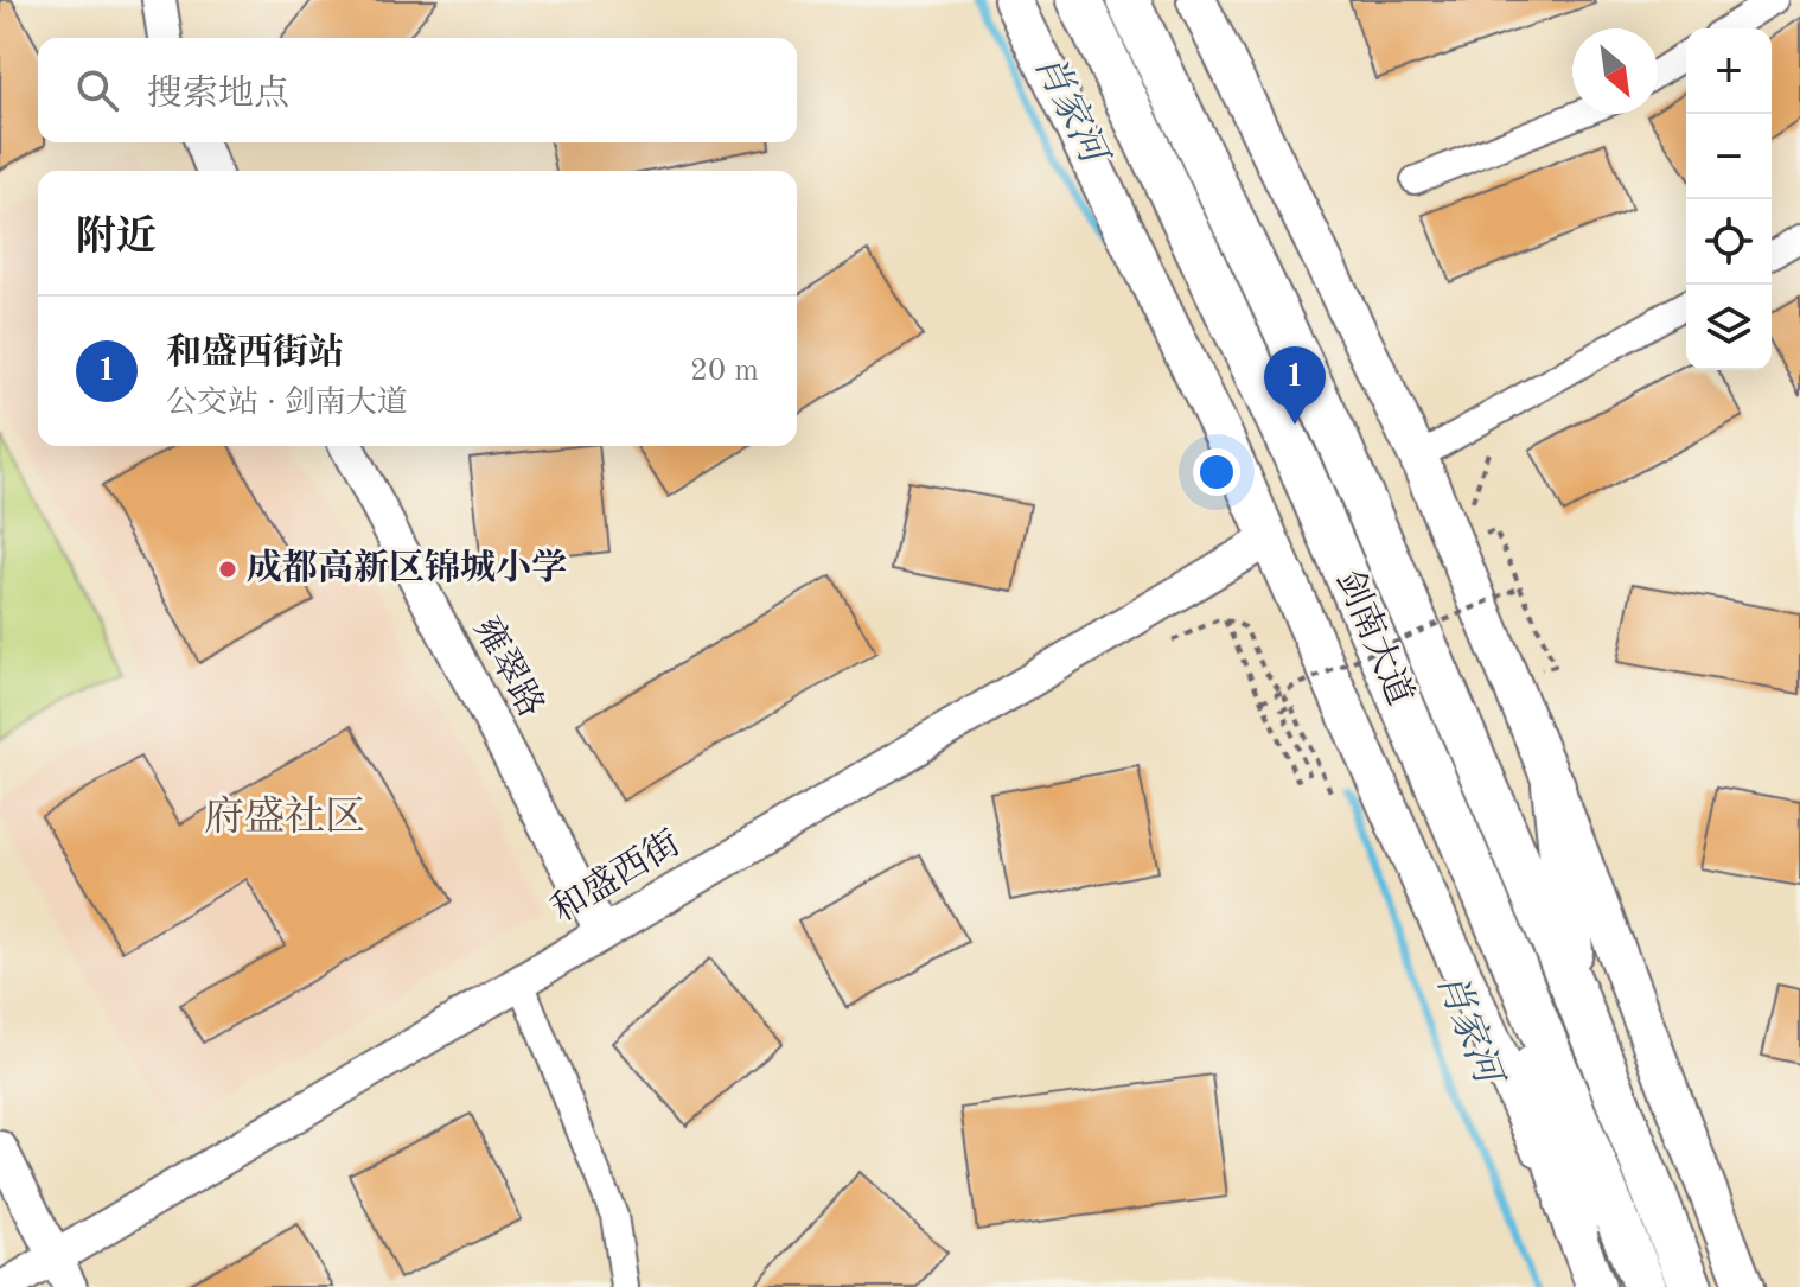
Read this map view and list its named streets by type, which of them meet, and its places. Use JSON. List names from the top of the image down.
{
  "streets": {
    "highway": ["剑南大道"],
    "street": ["雍翠路", "和盛西街"]
  },
  "crossings": [
    ["雍翠路", "和盛西街"]
  ],
  "districts": ["府盛社区"],
  "water": ["肖家河"],
  "places": ["成都高新区锦城小学"],
  "north": "bottom right",
  "page": {
    "map_buttons": ["+", "−"],
    "search": "搜索地点",
    "heading": "附近",
    "list": [
      {
        "mark": "1",
        "name": "和盛西街站",
        "note": "公交站 · 剑南大道",
        "value": "20 m"
      }
    ],
    "pins": "1"
  }
}
